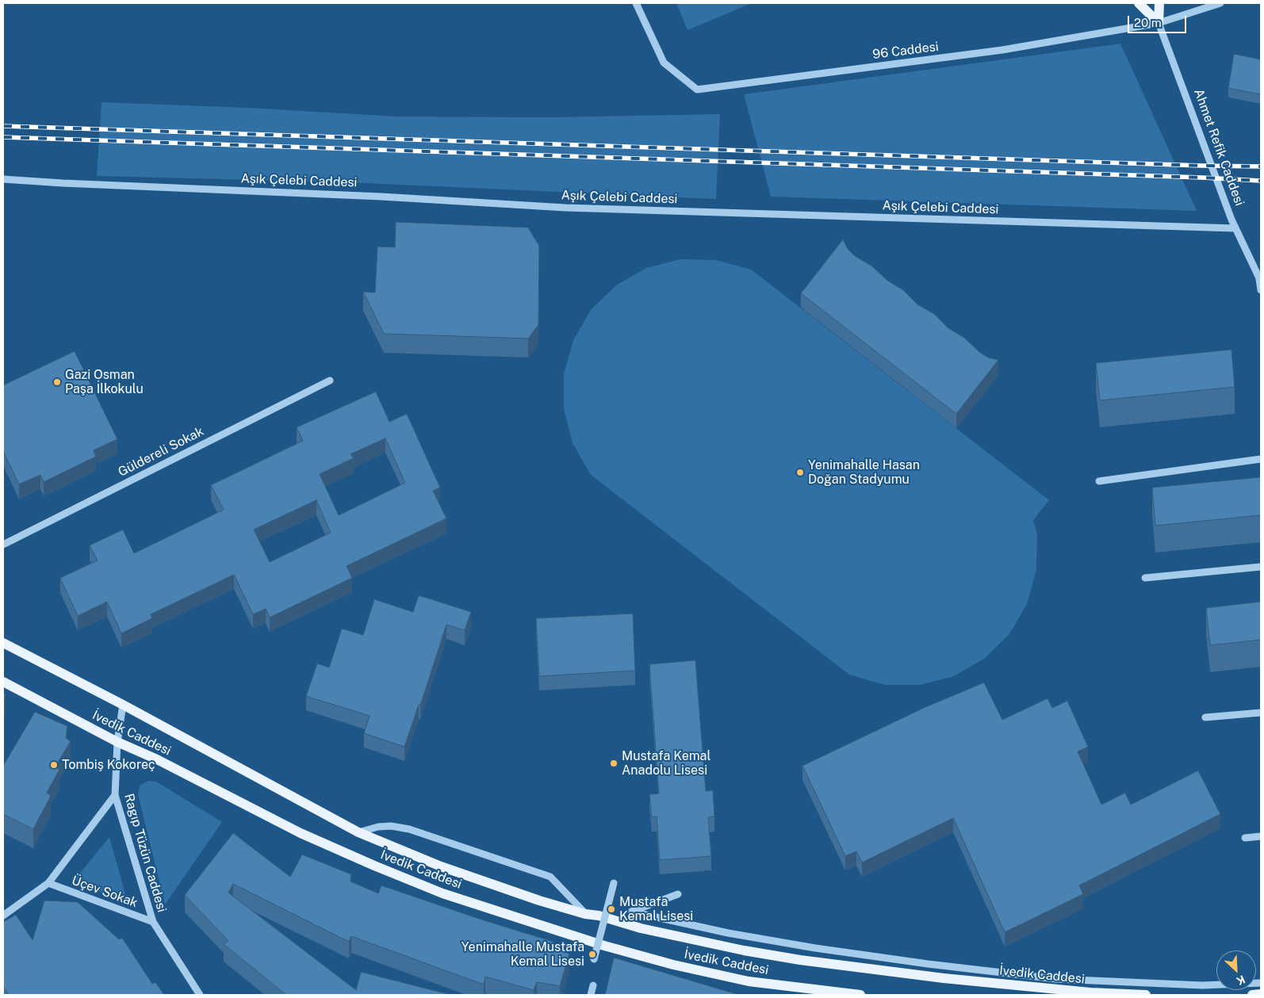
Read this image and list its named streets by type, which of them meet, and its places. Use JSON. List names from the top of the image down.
{
  "streets": {
    "main road": ["Ahmet Refik Caddesi", "İvedik Caddesi"],
    "street": [
      "96 Caddesi",
      "Aşık Çelebi Caddesi",
      "Güldereli Sokak",
      "Ragıp Tüzün Caddesi",
      "Üçev Sokak"
    ]
  },
  "crossings": [
    ["96 Caddesi", "Ahmet Refik Caddesi"],
    ["Ahmet Refik Caddesi", "Aşık Çelebi Caddesi"],
    ["İvedik Caddesi", "Ragıp Tüzün Caddesi"],
    ["Ragıp Tüzün Caddesi", "Üçev Sokak"]
  ],
  "places": [
    "Gazi Osman Paşa İlkokulu",
    "Yenimahalle Hasan Doğan Stadyumu",
    "Mustafa Kemal Anadolu Lisesi",
    "Tombiş Kokoreç",
    "Mustafa Kemal Lisesi",
    "Yenimahalle Mustafa Kemal Lisesi"
  ],
  "scale_bar": "20 m",
  "north": "bottom right"
}
